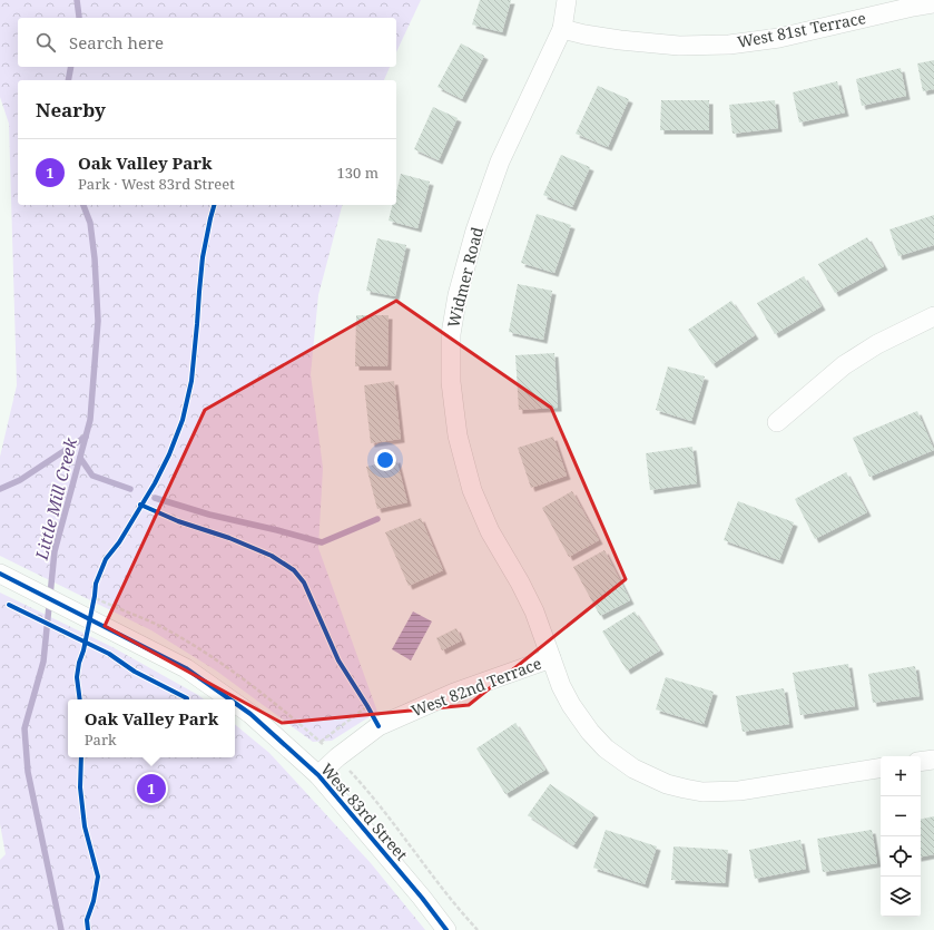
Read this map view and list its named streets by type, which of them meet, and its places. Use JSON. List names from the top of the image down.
{
  "streets": {
    "street": [
      "West 81st Terrace",
      "Widmer Road",
      "West 82nd Terrace",
      "West 83rd Street"
    ]
  },
  "crossings": [
    ["West 81st Terrace", "Widmer Road"],
    ["Widmer Road", "West 82nd Terrace"],
    ["West 82nd Terrace", "West 83rd Street"]
  ],
  "water": ["Little Mill Creek"],
  "page": {
    "search": "Search here",
    "heading": "Nearby",
    "list": [
      {
        "mark": "1",
        "name": "Oak Valley Park",
        "note": "Park · West 83rd Street",
        "value": "130 m"
      }
    ],
    "popup": ["Oak Valley Park", "Park"],
    "map_buttons": ["+", "−"],
    "pins": "1"
  }
}
